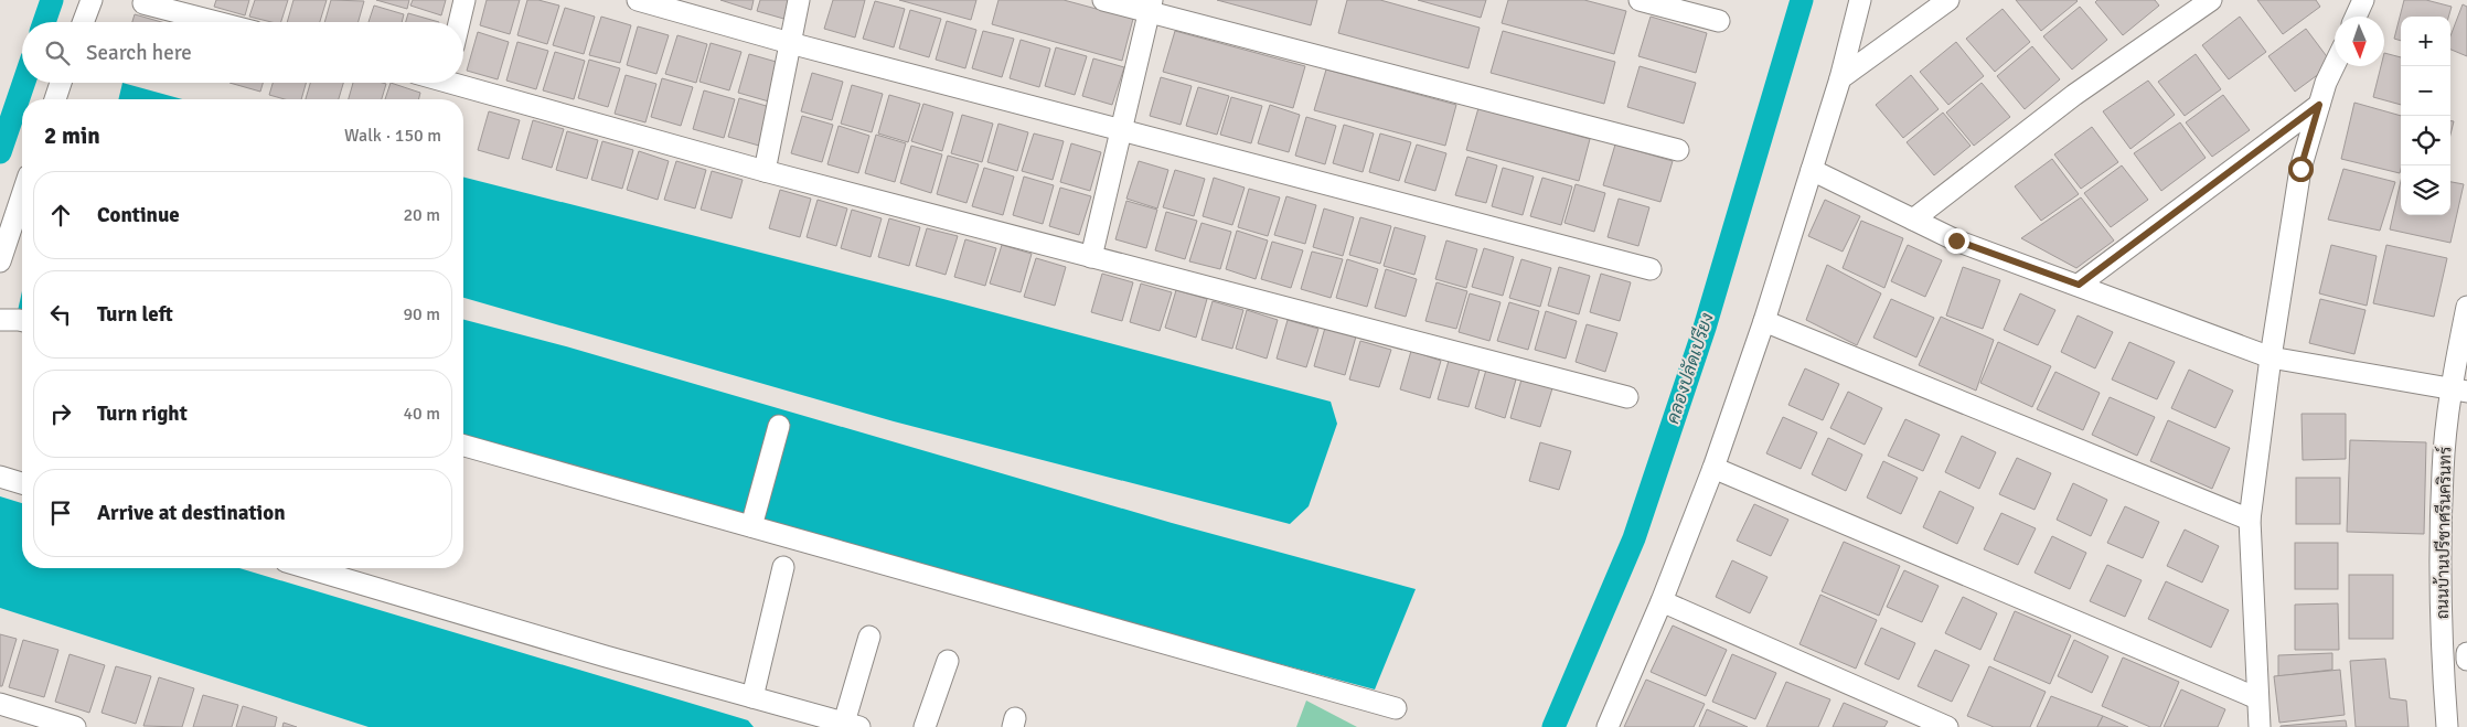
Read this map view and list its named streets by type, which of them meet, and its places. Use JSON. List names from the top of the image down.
{
  "streets": {
    "street": ["ถนนบ้านปรีชาศรีนครินทร์"]
  },
  "water": ["คลองปลัดเปรียง"],
  "north": "bottom",
  "page": {
    "map_buttons": ["+", "−"],
    "search": "Search here",
    "heading": ["2 min", "Walk · 150 m"],
    "list": [
      ["Continue", "20 m"],
      ["Turn left", "90 m"],
      ["Turn right", "40 m"],
      "Arrive at destination"
    ]
  }
}
